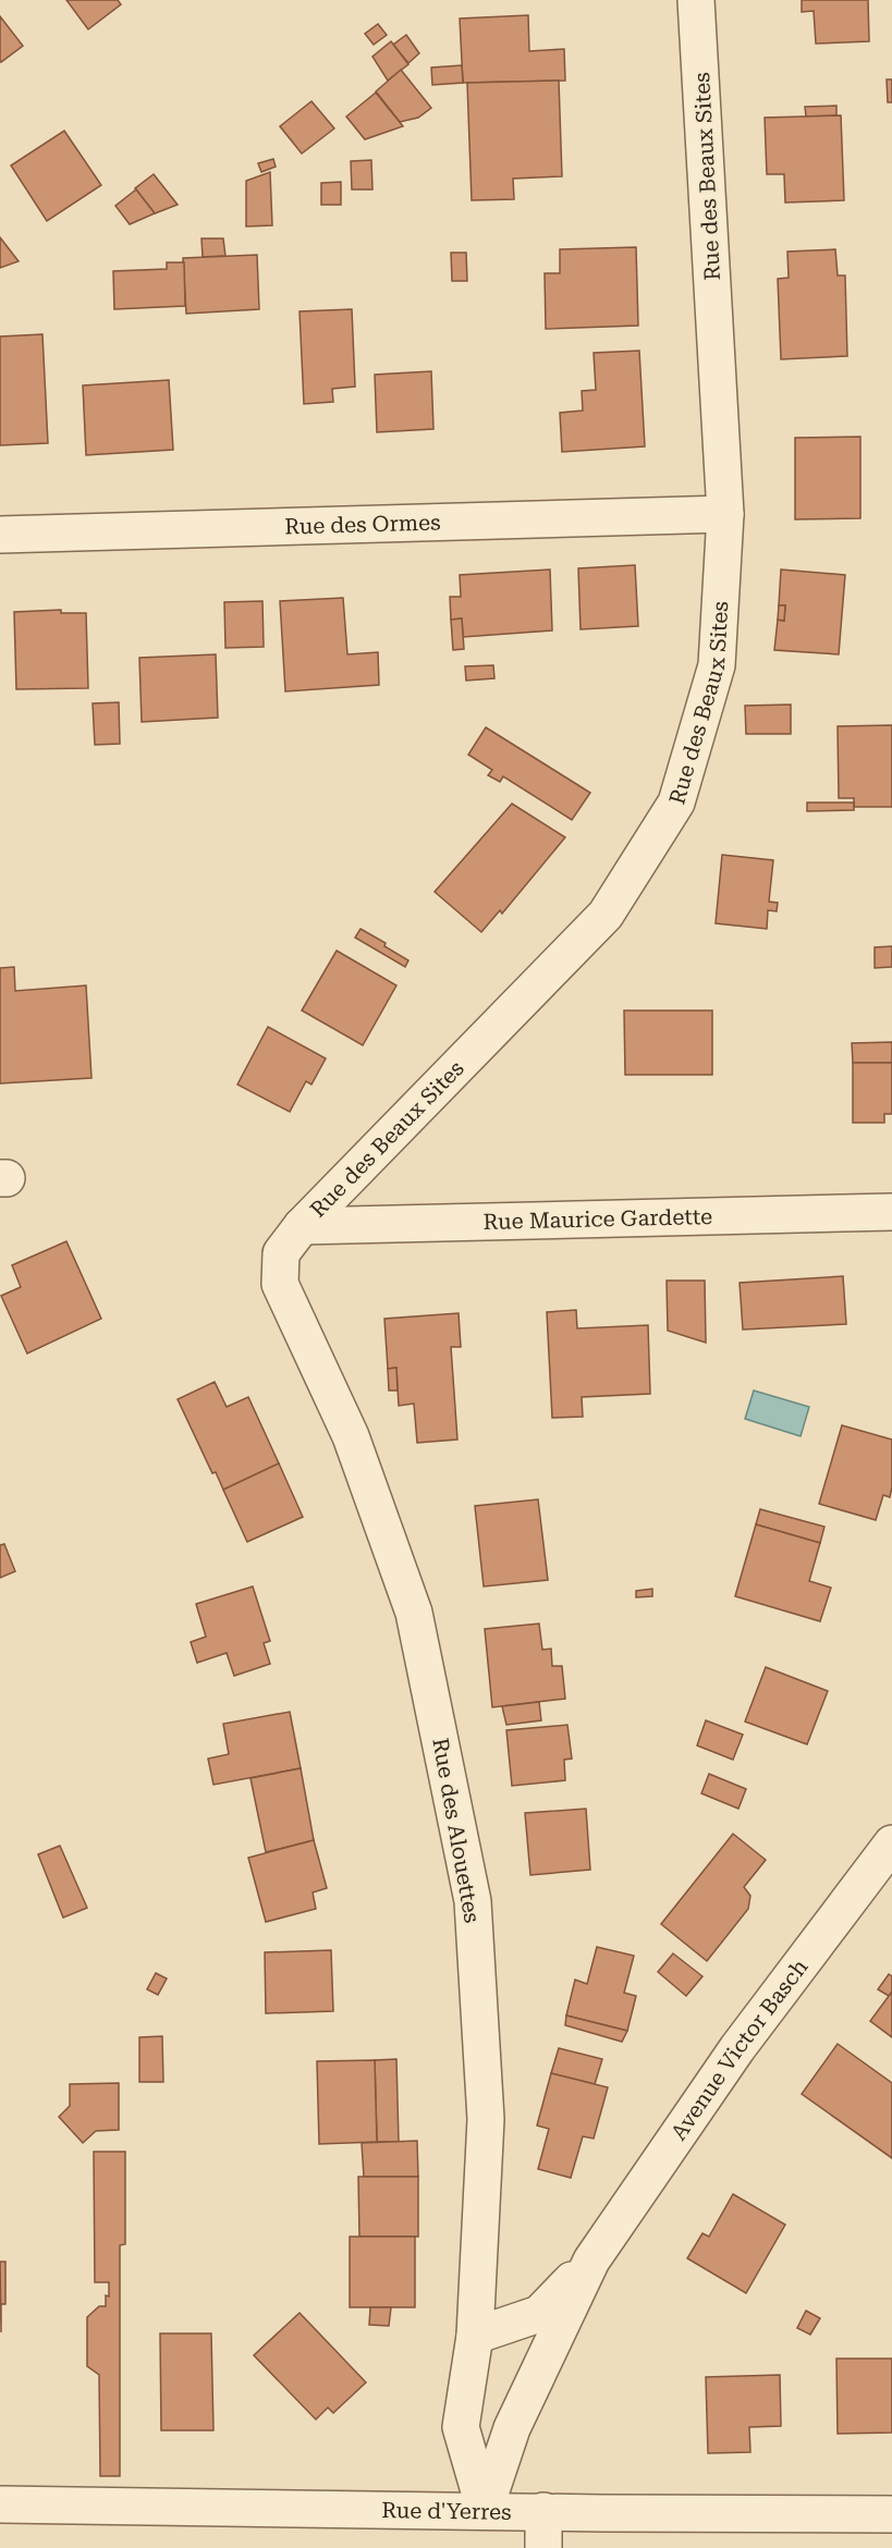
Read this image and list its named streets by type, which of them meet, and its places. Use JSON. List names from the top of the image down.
{
  "streets": {
    "street": [
      "Rue des Beaux Sites",
      "Rue des Ormes",
      "Rue Maurice Gardette",
      "Rue des Alouettes",
      "Avenue Victor Basch",
      "Rue d'Yerres"
    ]
  },
  "crossings": [
    ["Rue des Beaux Sites", "Rue des Ormes"],
    ["Rue des Beaux Sites", "Rue Maurice Gardette"],
    ["Rue des Beaux Sites", "Rue des Alouettes"],
    ["Rue des Alouettes", "Avenue Victor Basch"],
    ["Rue des Alouettes", "Rue d'Yerres"],
    ["Avenue Victor Basch", "Rue d'Yerres"]
  ]
}
